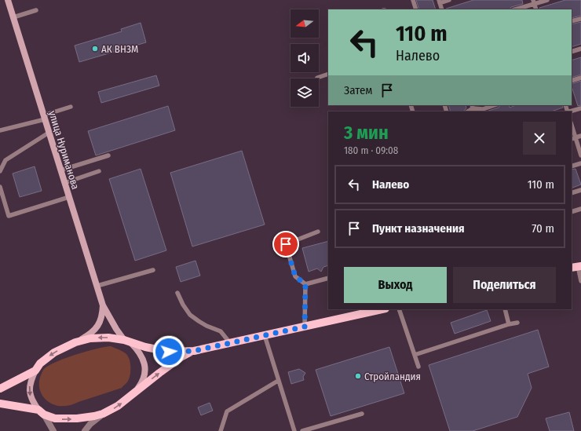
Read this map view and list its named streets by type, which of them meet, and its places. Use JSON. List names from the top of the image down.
{
  "streets": {
    "main road": ["улица Нуриманова"]
  },
  "places": ["АК ВНЗМ", "Стройландия"],
  "north": "left",
  "page": {
    "turn": ["110 m", "Налево"],
    "then": "Затем",
    "heading": ["3 мин", "180 m · 09:08"],
    "list": [
      {
        "name": "Налево",
        "value": "110 m"
      },
      {
        "name": "Пункт назначения",
        "value": "70 m"
      }
    ],
    "buttons": ["Выход", "Поделиться"]
  }
}
